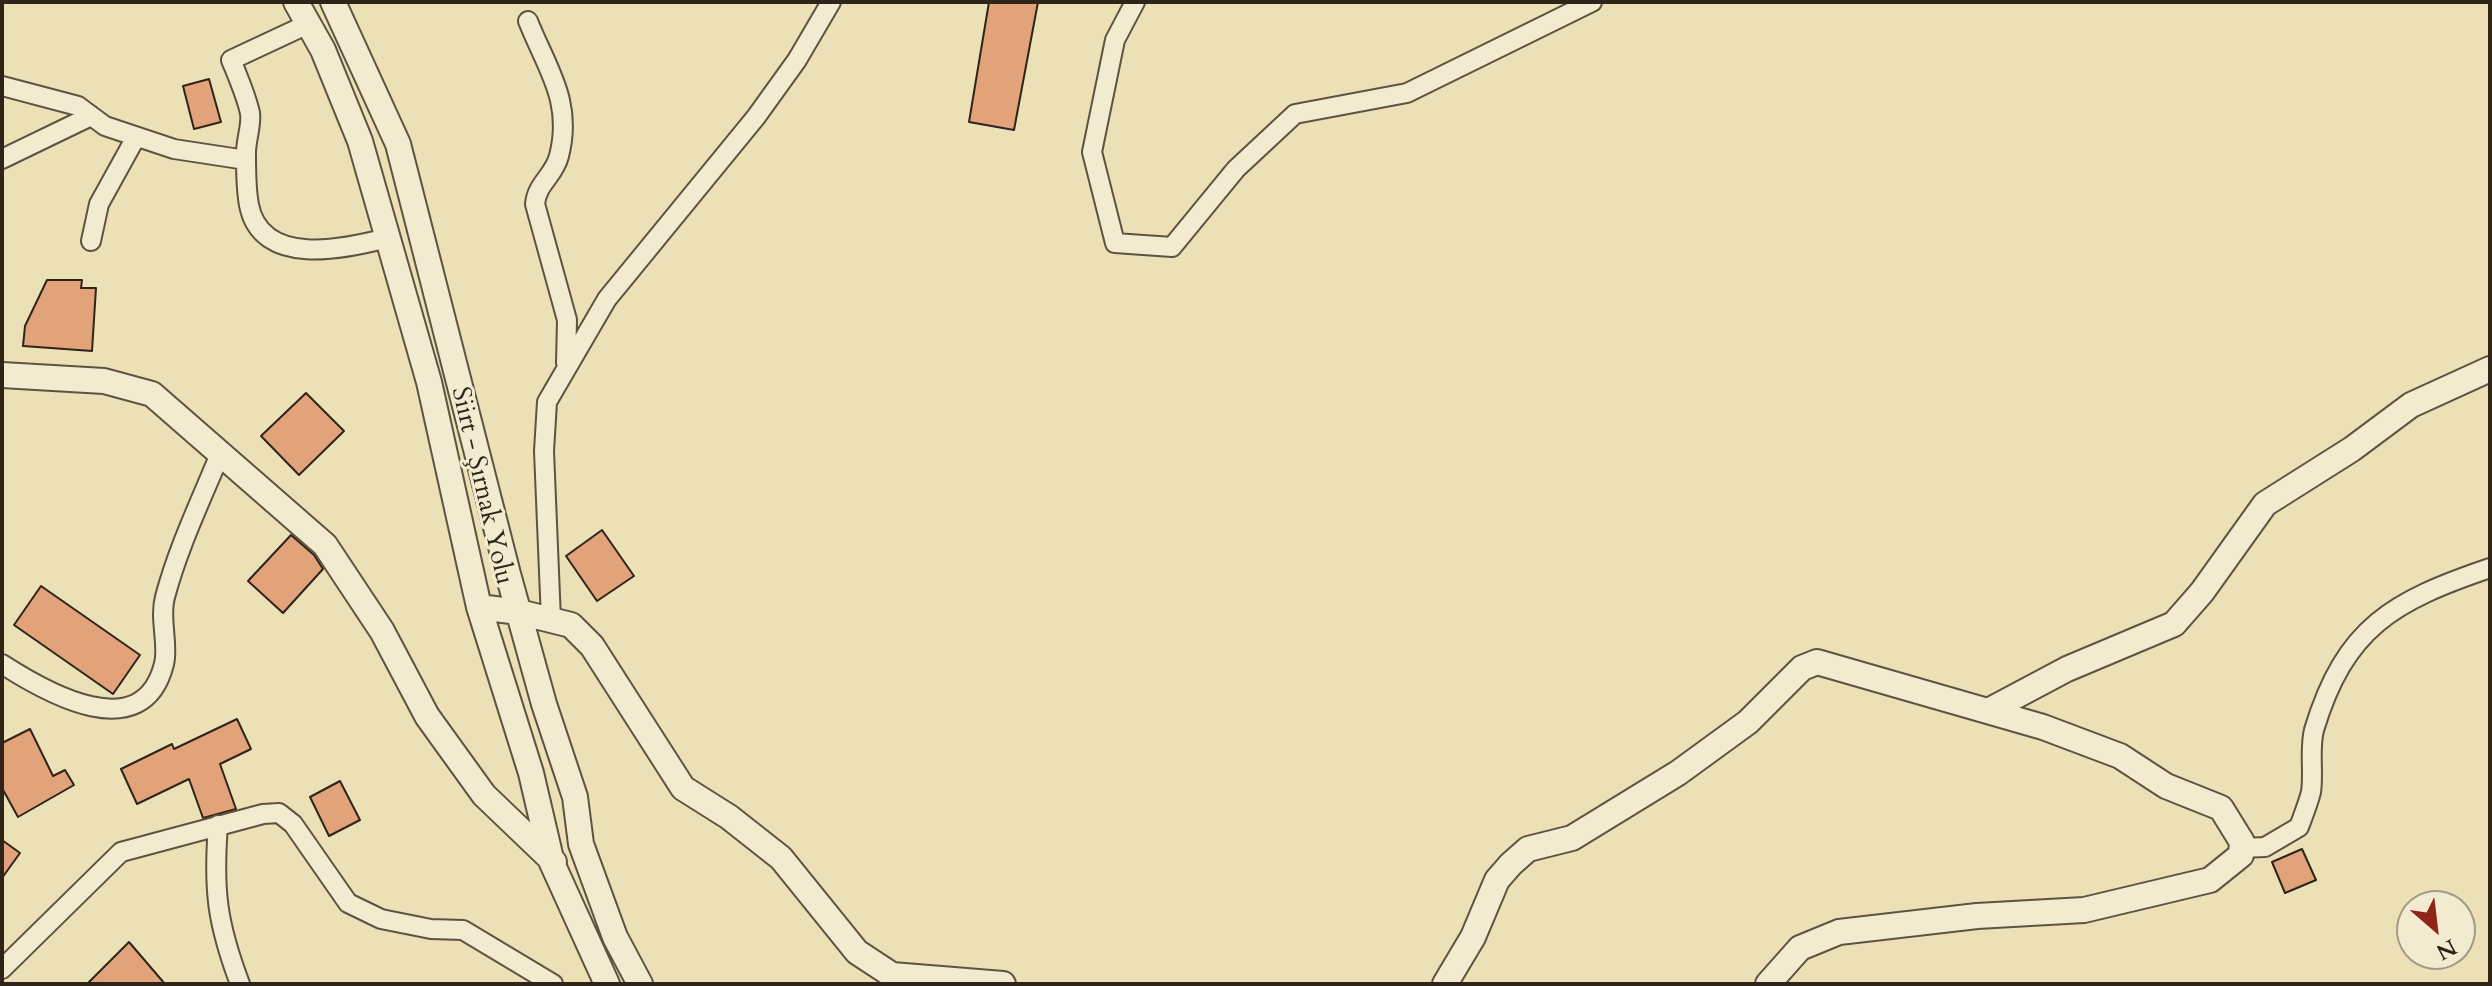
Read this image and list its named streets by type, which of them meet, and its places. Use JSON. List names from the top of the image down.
{
  "streets": {
    "street": ["Siirt - Şırnak Yolu"]
  },
  "north": "bottom right"
}
